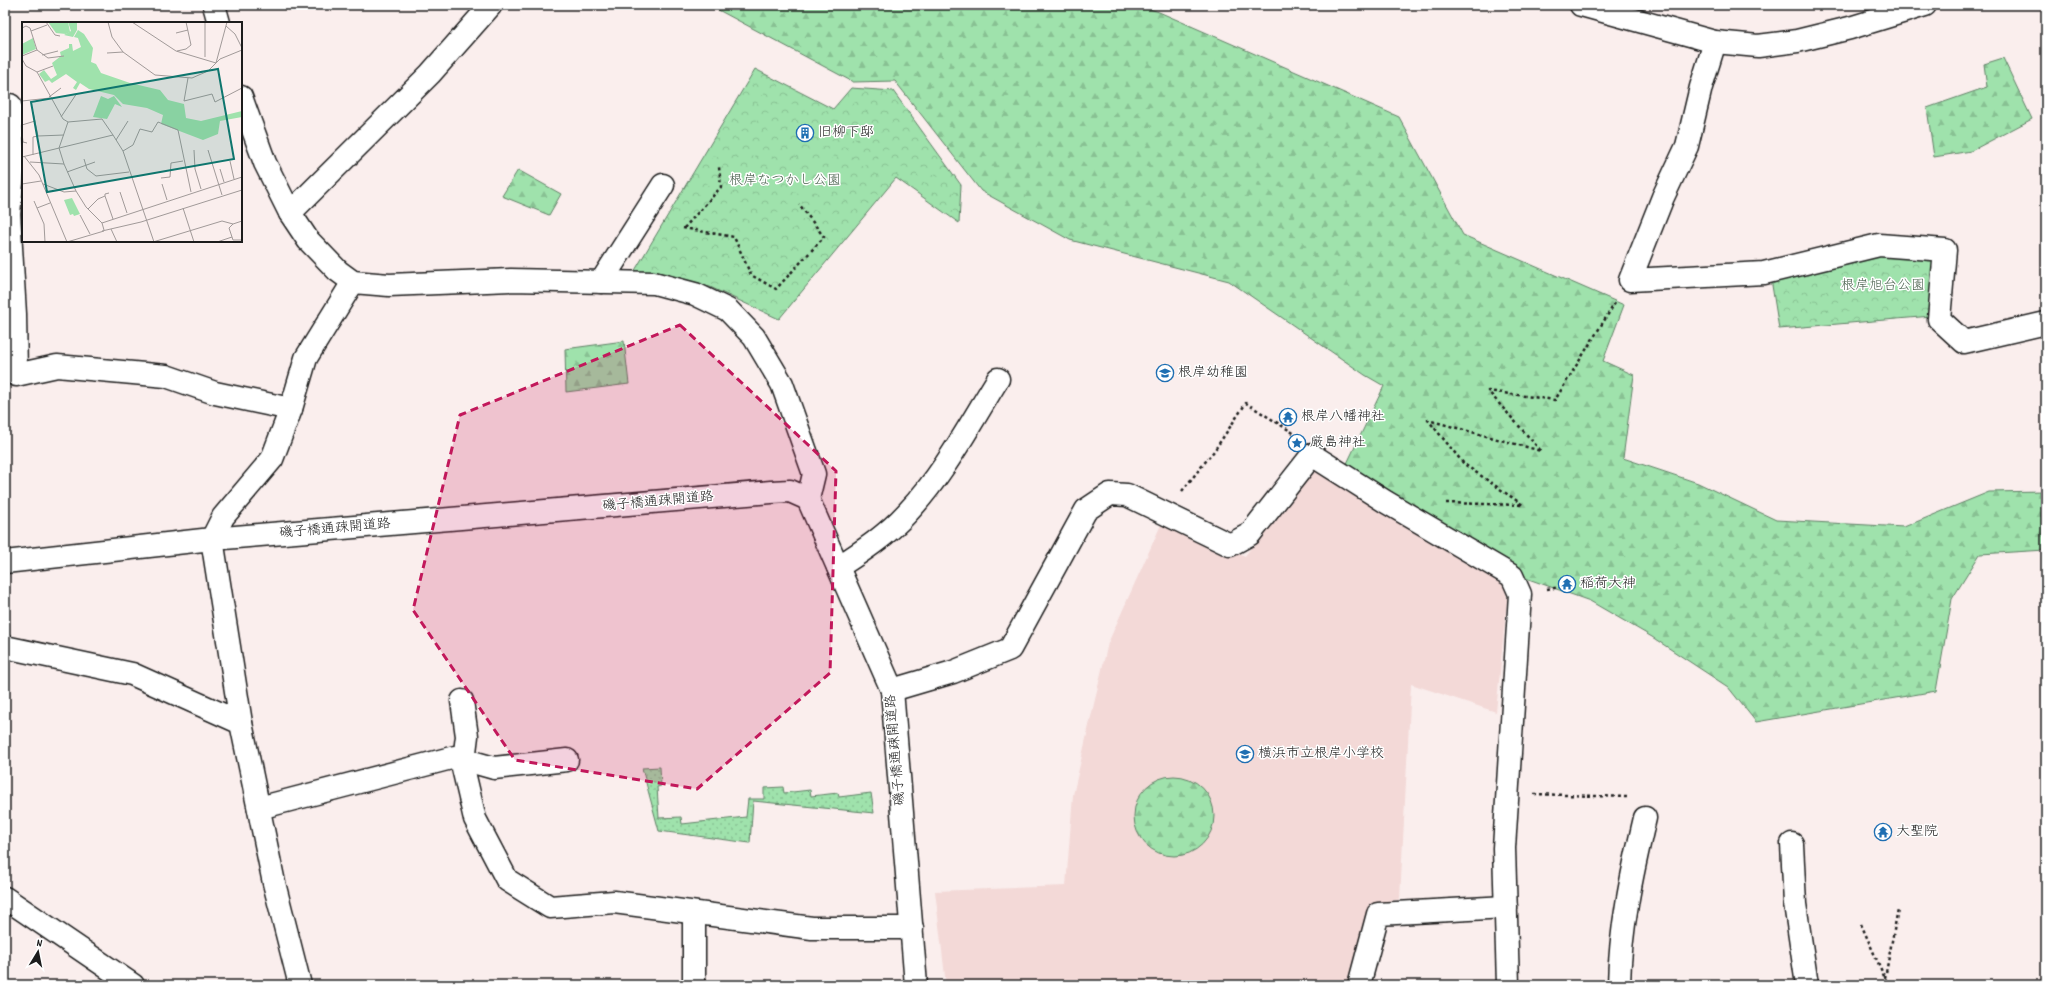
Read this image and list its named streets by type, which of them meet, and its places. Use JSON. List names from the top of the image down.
{
  "streets": {
    "street": ["磯子橋通疎開道路"]
  },
  "parks": ["根岸なつかし公園", "根岸旭台公園"],
  "places": {
    "building": ["旧柳下邸"],
    "school or university": ["根岸幼稚園", "横浜市立根岸小学校"],
    "temple": ["根岸八幡神社", "稲荷大神", "大聖院"],
    "place": ["厳島神社"]
  },
  "north": "top"
}
